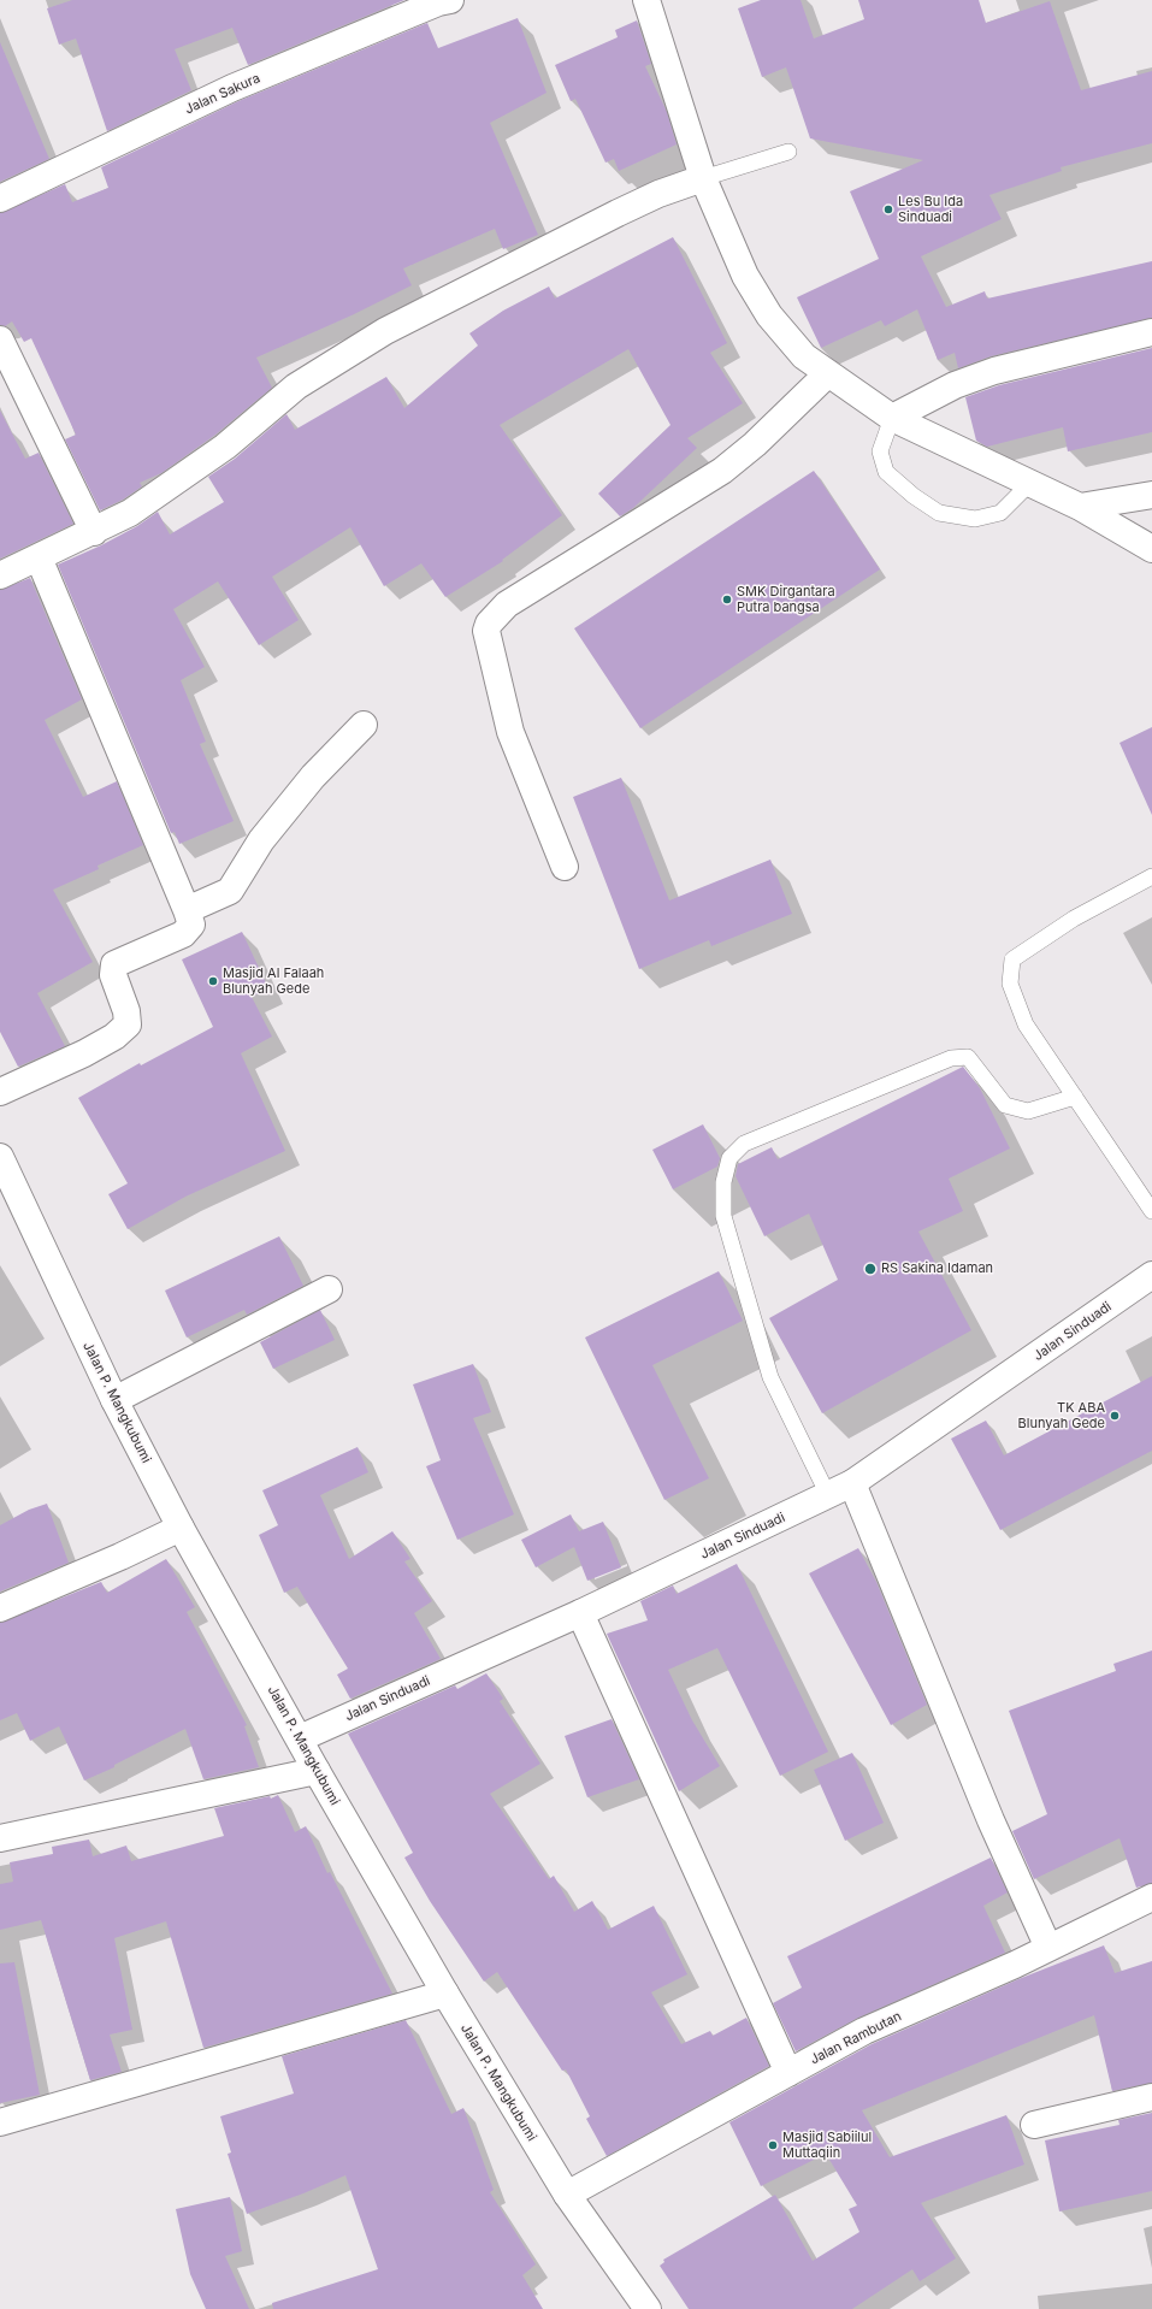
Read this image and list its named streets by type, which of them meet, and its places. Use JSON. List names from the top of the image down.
{
  "streets": {
    "street": [
      "Jalan Sakura",
      "Jalan Sinduadi",
      "Jalan P. Mangkubumi",
      "Jalan Rambutan"
    ]
  },
  "crossings": [
    ["Jalan Sinduadi", "Jalan P. Mangkubumi"],
    ["Jalan P. Mangkubumi", "Jalan Rambutan"]
  ],
  "places": [
    "Les Bu Ida Sinduadi",
    "SMK Dirgantara Putra bangsa",
    "Masjid Al Falaah Blunyah Gede",
    "RS Sakina Idaman",
    "TK ABA Blunyah Gede",
    "Masjid Sabiilul Muttaqiin"
  ]
}
